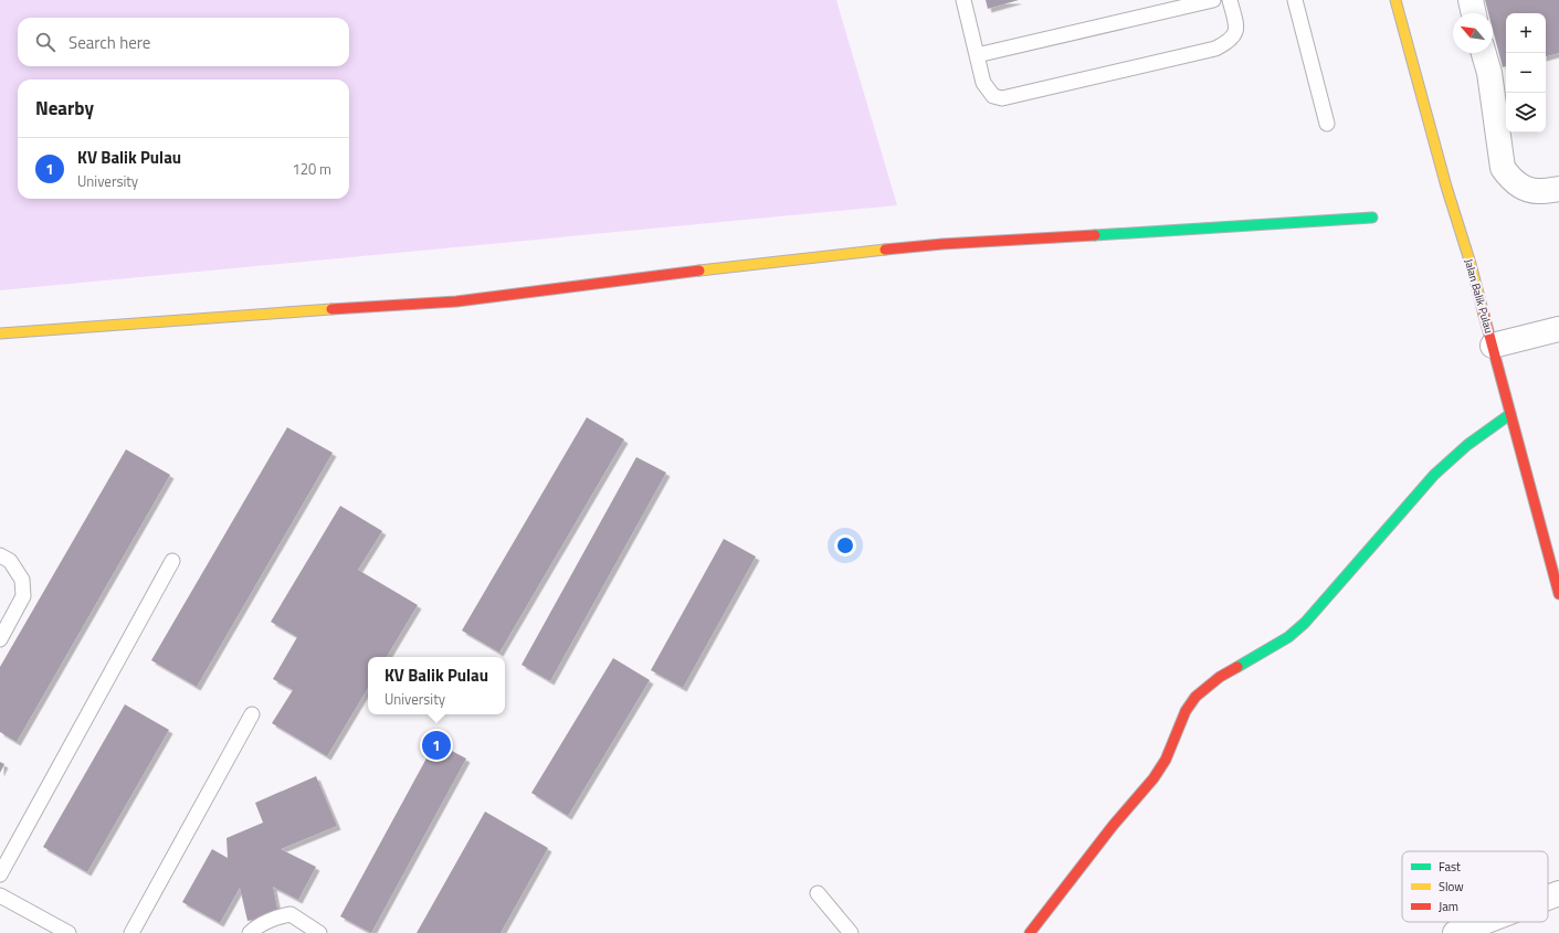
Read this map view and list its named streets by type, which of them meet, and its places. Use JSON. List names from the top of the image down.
{
  "streets": {
    "street": ["Jalan Balik Pulau"]
  },
  "legend": ["Fast", "Slow", "Jam"],
  "north": "top left",
  "page": {
    "map_buttons": ["+", "−"],
    "search": "Search here",
    "heading": "Nearby",
    "list": [
      {
        "mark": "1",
        "name": "KV Balik Pulau",
        "note": "University",
        "value": "120 m"
      }
    ],
    "popup": ["KV Balik Pulau", "University"],
    "pins": "1"
  }
}
